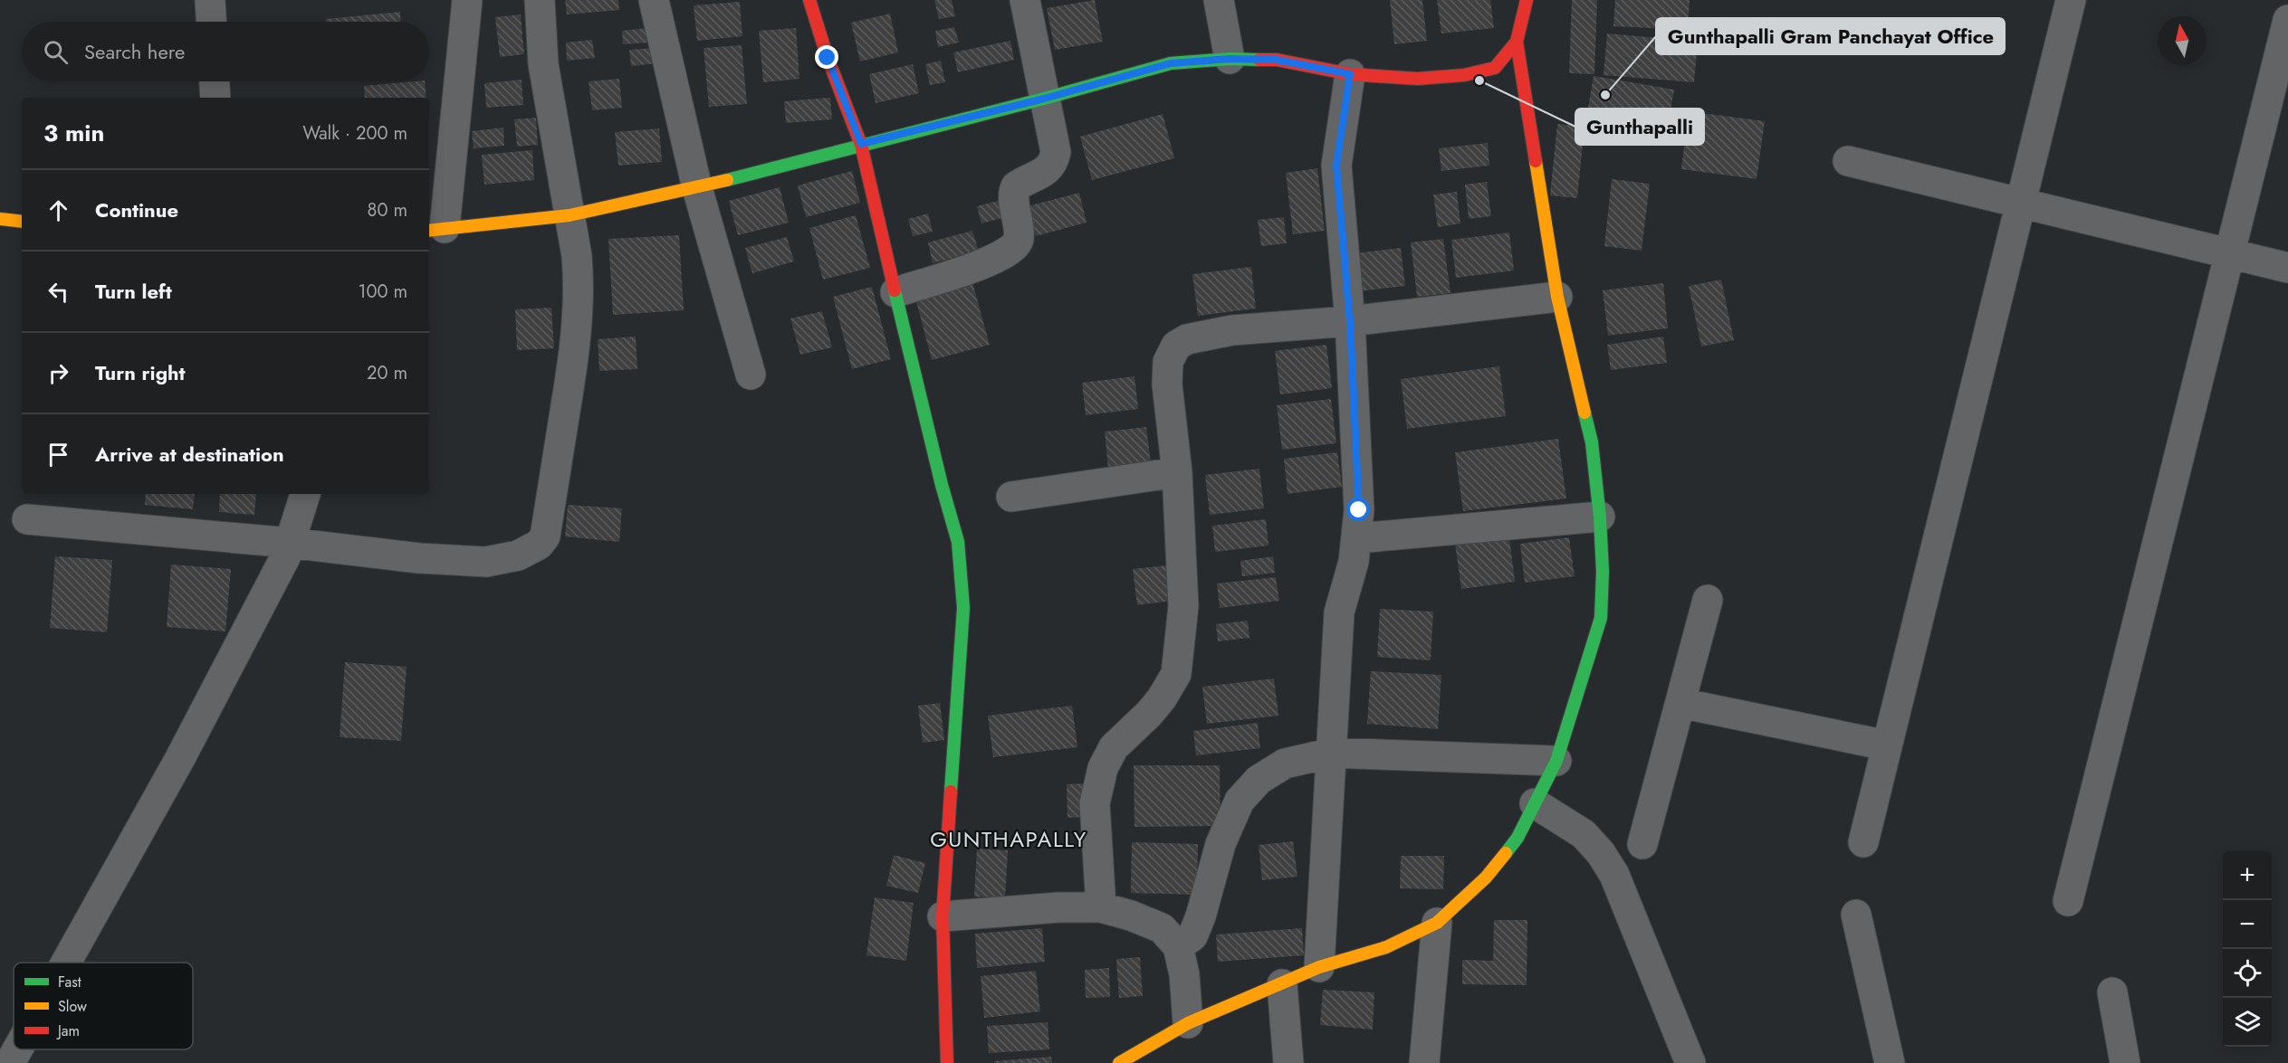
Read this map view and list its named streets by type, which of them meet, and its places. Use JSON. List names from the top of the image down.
{
  "districts": ["GUNTHAPALLY"],
  "places": ["Gunthapalli", "Gunthapalli Gram Panchayat Office"],
  "legend": ["Fast", "Slow", "Jam"],
  "north": "top",
  "page": {
    "search": "Search here",
    "heading": ["3 min", "Walk · 200 m"],
    "list": [
      ["Continue", "80 m"],
      ["Turn left", "100 m"],
      ["Turn right", "20 m"],
      "Arrive at destination"
    ],
    "map_buttons": ["+", "−"]
  }
}
